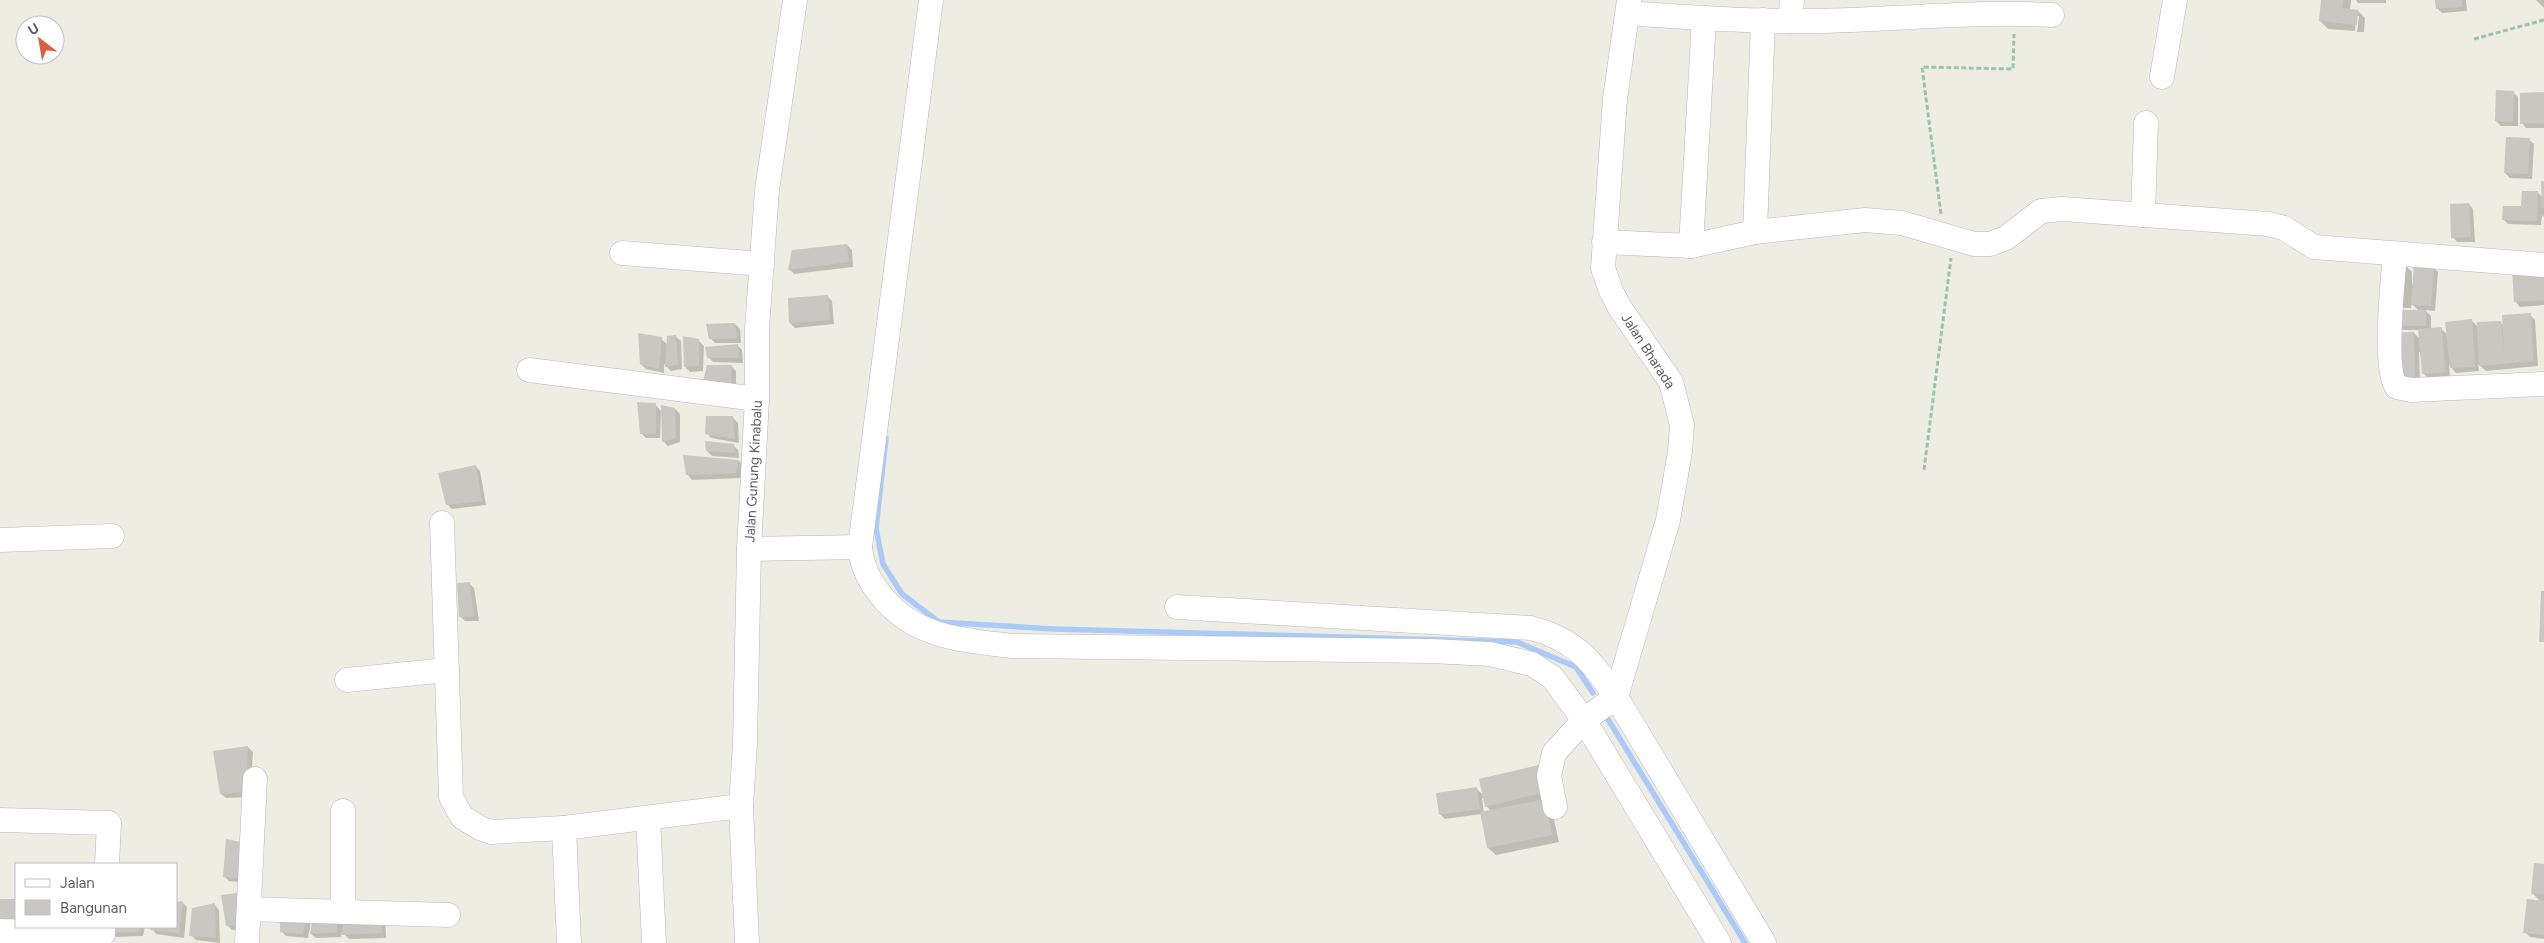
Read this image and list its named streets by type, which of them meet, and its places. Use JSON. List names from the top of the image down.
{
  "streets": {
    "street": ["Jalan Bharada", "Jalan Gunung Kinabalu"]
  },
  "legend": ["Jalan", "Bangunan"],
  "north": "top left"
}
